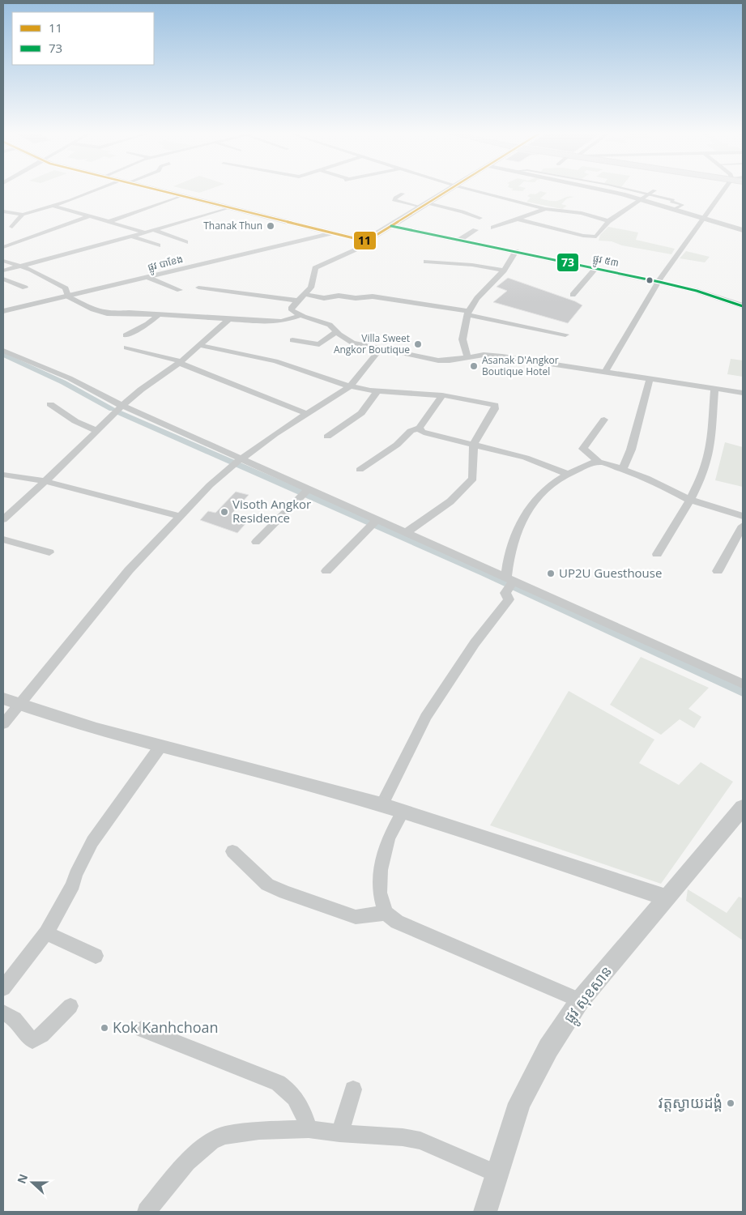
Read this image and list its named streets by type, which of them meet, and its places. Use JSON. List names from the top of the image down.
{
  "streets": {
    "street": ["ផ្លូវ ៥៣", "ផ្លូវ បាខែង", "ផ្លូវ សុខសាន"]
  },
  "places": [
    "Thanak Thun",
    "Villa Sweet Angkor Boutique",
    "Asanak D'Angkor Boutique Hotel",
    "Visoth Angkor Residence",
    "UP2U Guesthouse",
    "Kok Kanhchoan",
    "វត្តស្វាយដង្គំ"
  ],
  "lines": ["transit line 11", "transit line 73"],
  "legend": ["11", "73"],
  "north": "left"
}
